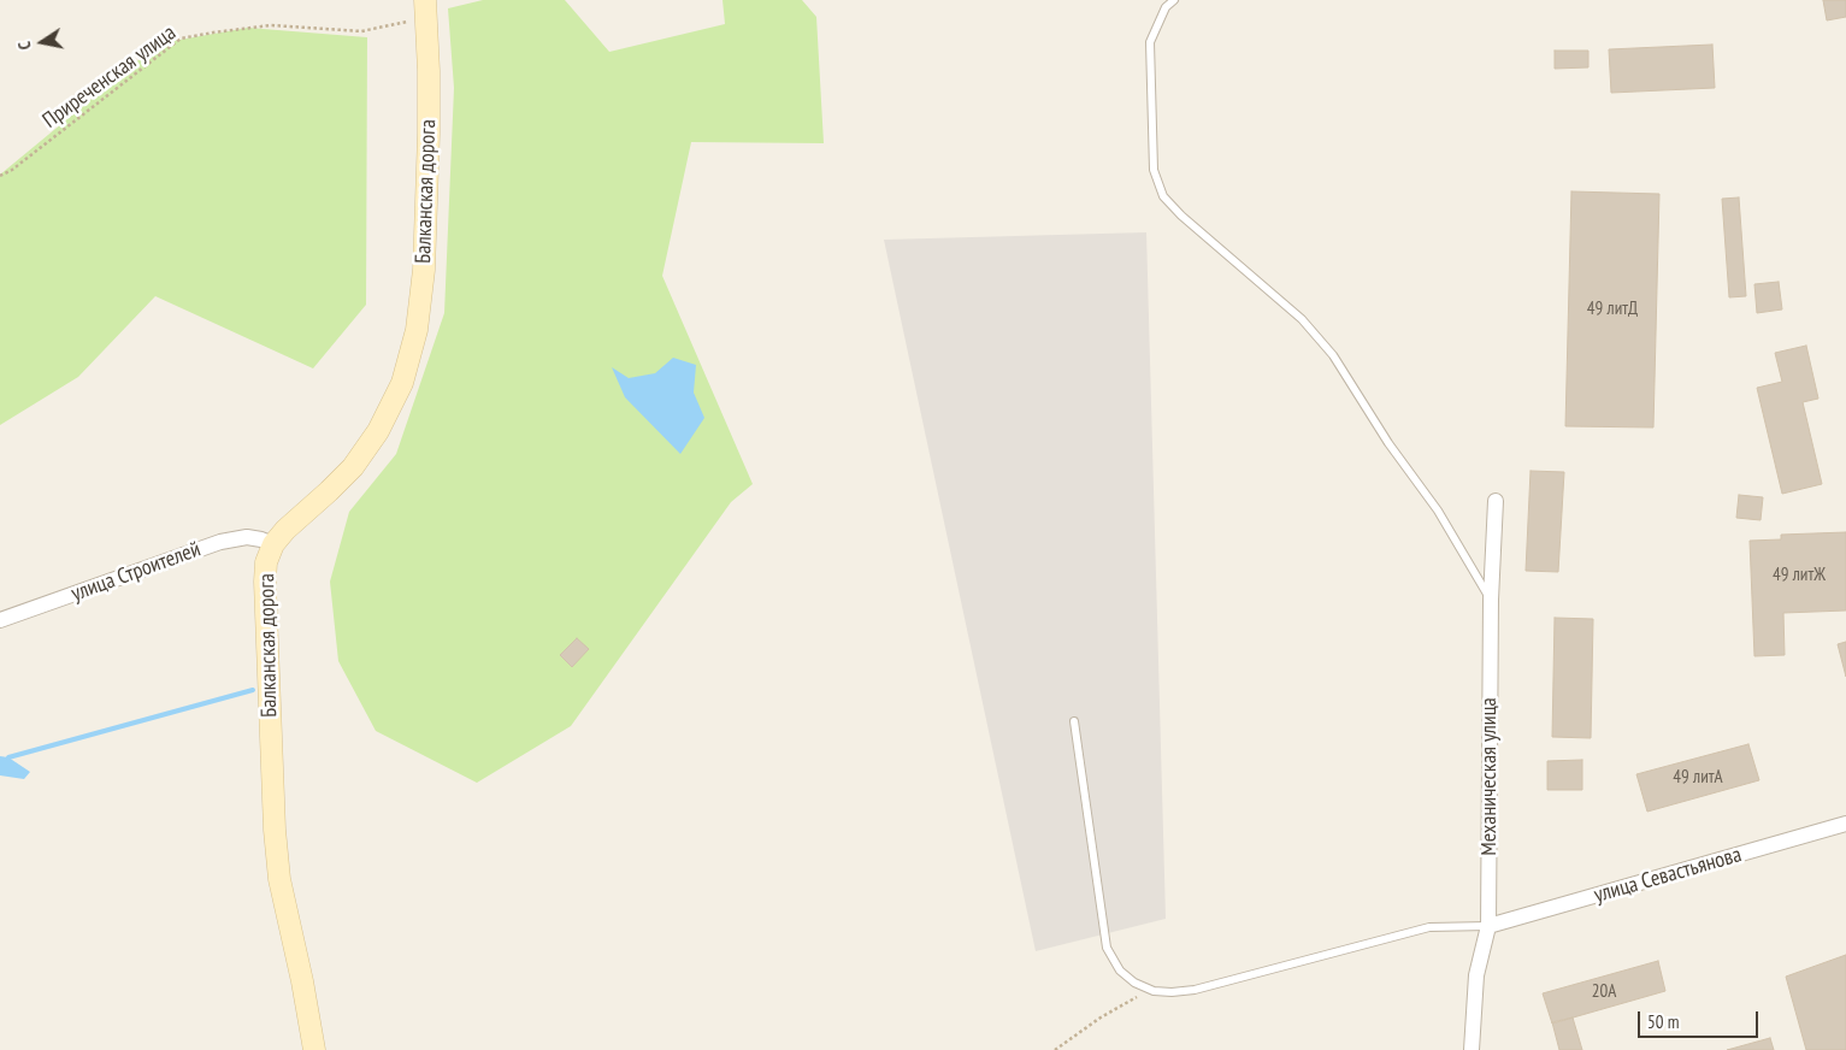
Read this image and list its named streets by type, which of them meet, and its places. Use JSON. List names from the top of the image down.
{
  "streets": {
    "street": [
      "Балканская дорога",
      "улица Строителей",
      "Механическая улица",
      "улица Севастьянова"
    ],
    "path": ["Приреченская улица"]
  },
  "crossings": [
    ["Приреченская улица", "Балканская дорога"],
    ["Балканская дорога", "улица Строителей"],
    ["Механическая улица", "улица Севастьянова"]
  ],
  "house_numbers": [
    "49 литД",
    "49 литЖ",
    "49 литА",
    "20А"
  ],
  "scale_bar": "50 m",
  "north": "left"
}
